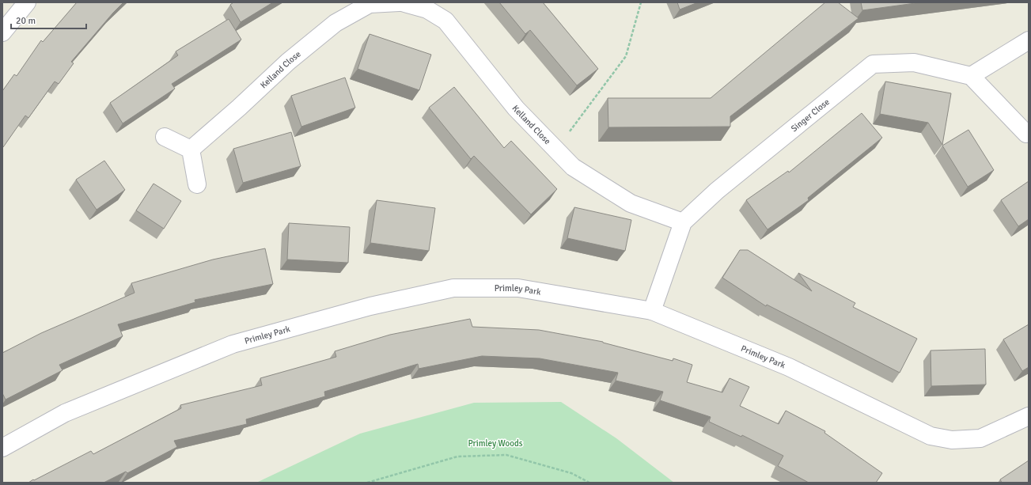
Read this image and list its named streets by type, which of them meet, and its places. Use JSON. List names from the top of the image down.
{
  "streets": {
    "street": ["Kelland Close", "Singer Close", "Primley Park"]
  },
  "crossings": [
    ["Kelland Close", "Singer Close"],
    ["Singer Close", "Primley Park"]
  ],
  "parks": ["Primley Woods"],
  "scale_bar": "20 m"
}
